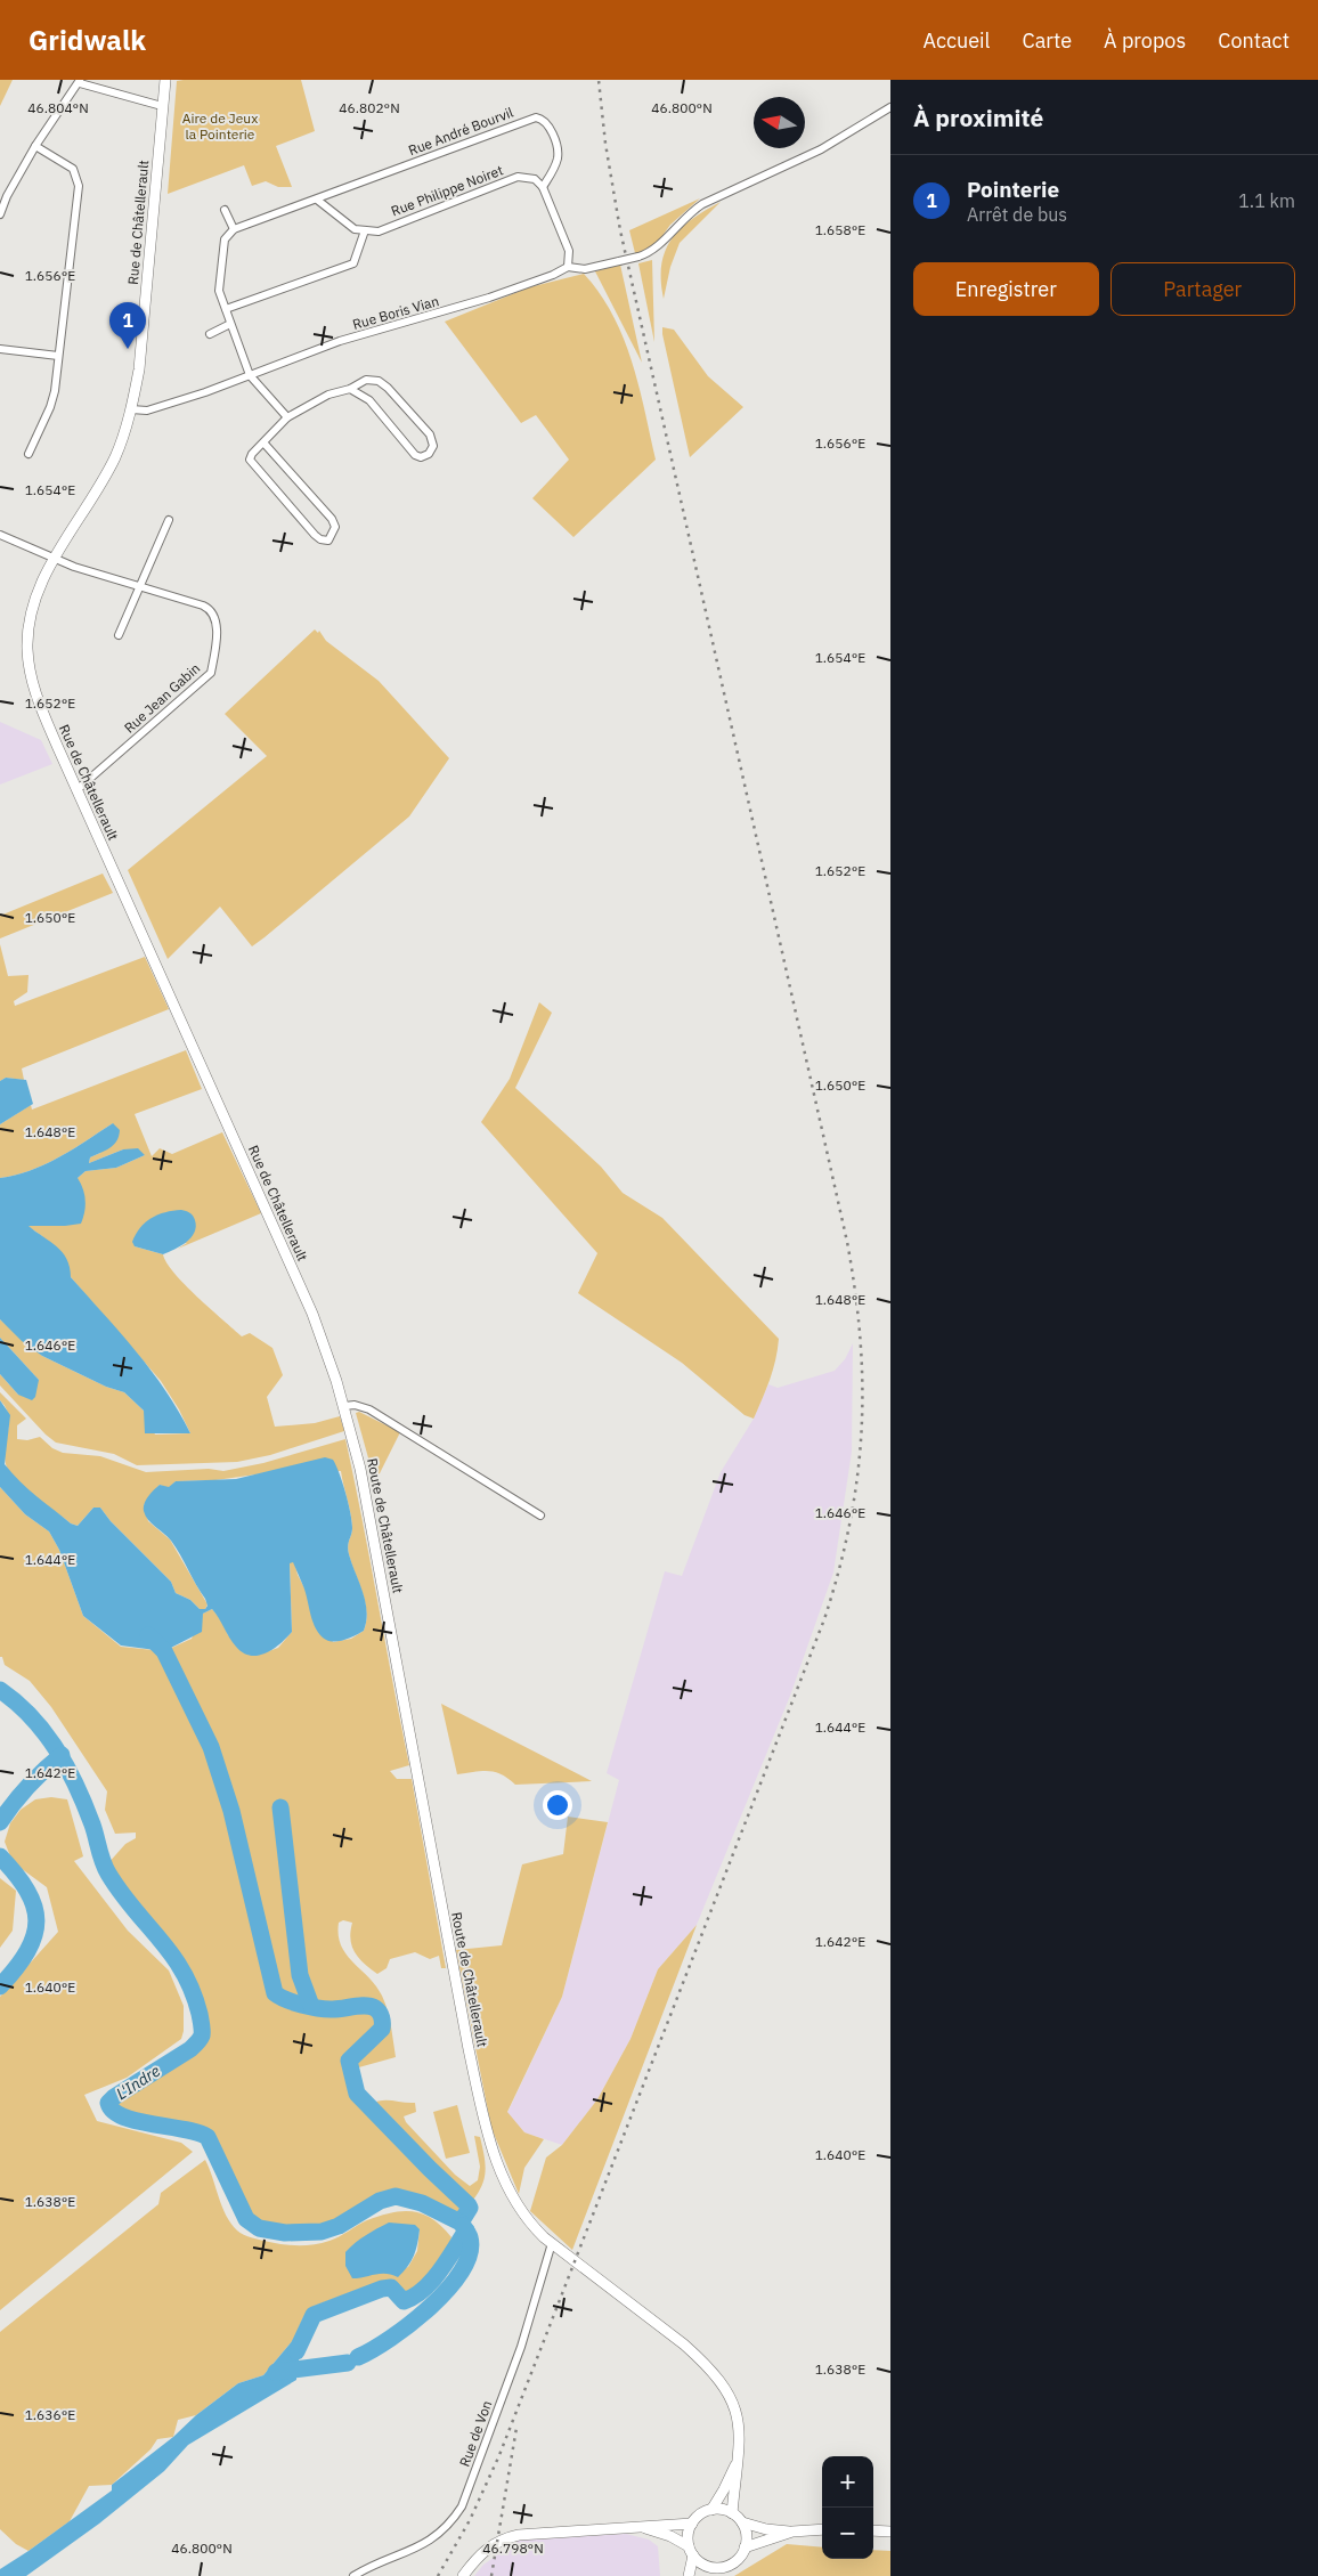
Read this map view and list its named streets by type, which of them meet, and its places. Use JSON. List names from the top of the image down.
{
  "streets": {
    "main road": ["Rue de Châtellerault", "Route de Châtellerault"],
    "street": [
      "Rue André Bourvil",
      "Rue Philippe Noiret",
      "Rue Boris Vian",
      "Rue Jean Gabin",
      "Rue de Von"
    ]
  },
  "crossings": [
    ["Rue André Bourvil", "Rue Philippe Noiret"],
    ["Rue de Châtellerault", "Rue Boris Vian"],
    ["Rue de Châtellerault", "Rue Jean Gabin"],
    ["Rue de Châtellerault", "Route de Châtellerault"],
    ["Route de Châtellerault", "Rue de Von"]
  ],
  "water": ["L'Indre"],
  "parks": ["Aire de Jeux la Pointerie"],
  "north": "left",
  "page": {
    "header": "Gridwalk",
    "nav": [
      "Accueil",
      "Carte",
      "À propos",
      "Contact"
    ],
    "heading": "À proximité",
    "list": [
      {
        "mark": "1",
        "name": "Pointerie",
        "note": "Arrêt de bus",
        "value": "1.1 km"
      }
    ],
    "buttons": ["Enregistrer", "Partager"],
    "pins": "1",
    "map_buttons": ["+", "−"]
  },
  "coordinates": [
    "46.804°N",
    "46.802°N",
    "46.800°N",
    "1.658°E",
    "1.656°E",
    "1.654°E",
    "1.652°E",
    "1.650°E",
    "1.648°E",
    "1.646°E",
    "1.644°E",
    "1.642°E",
    "1.640°E",
    "1.638°E",
    "1.636°E",
    "46.798°N"
  ]
}
